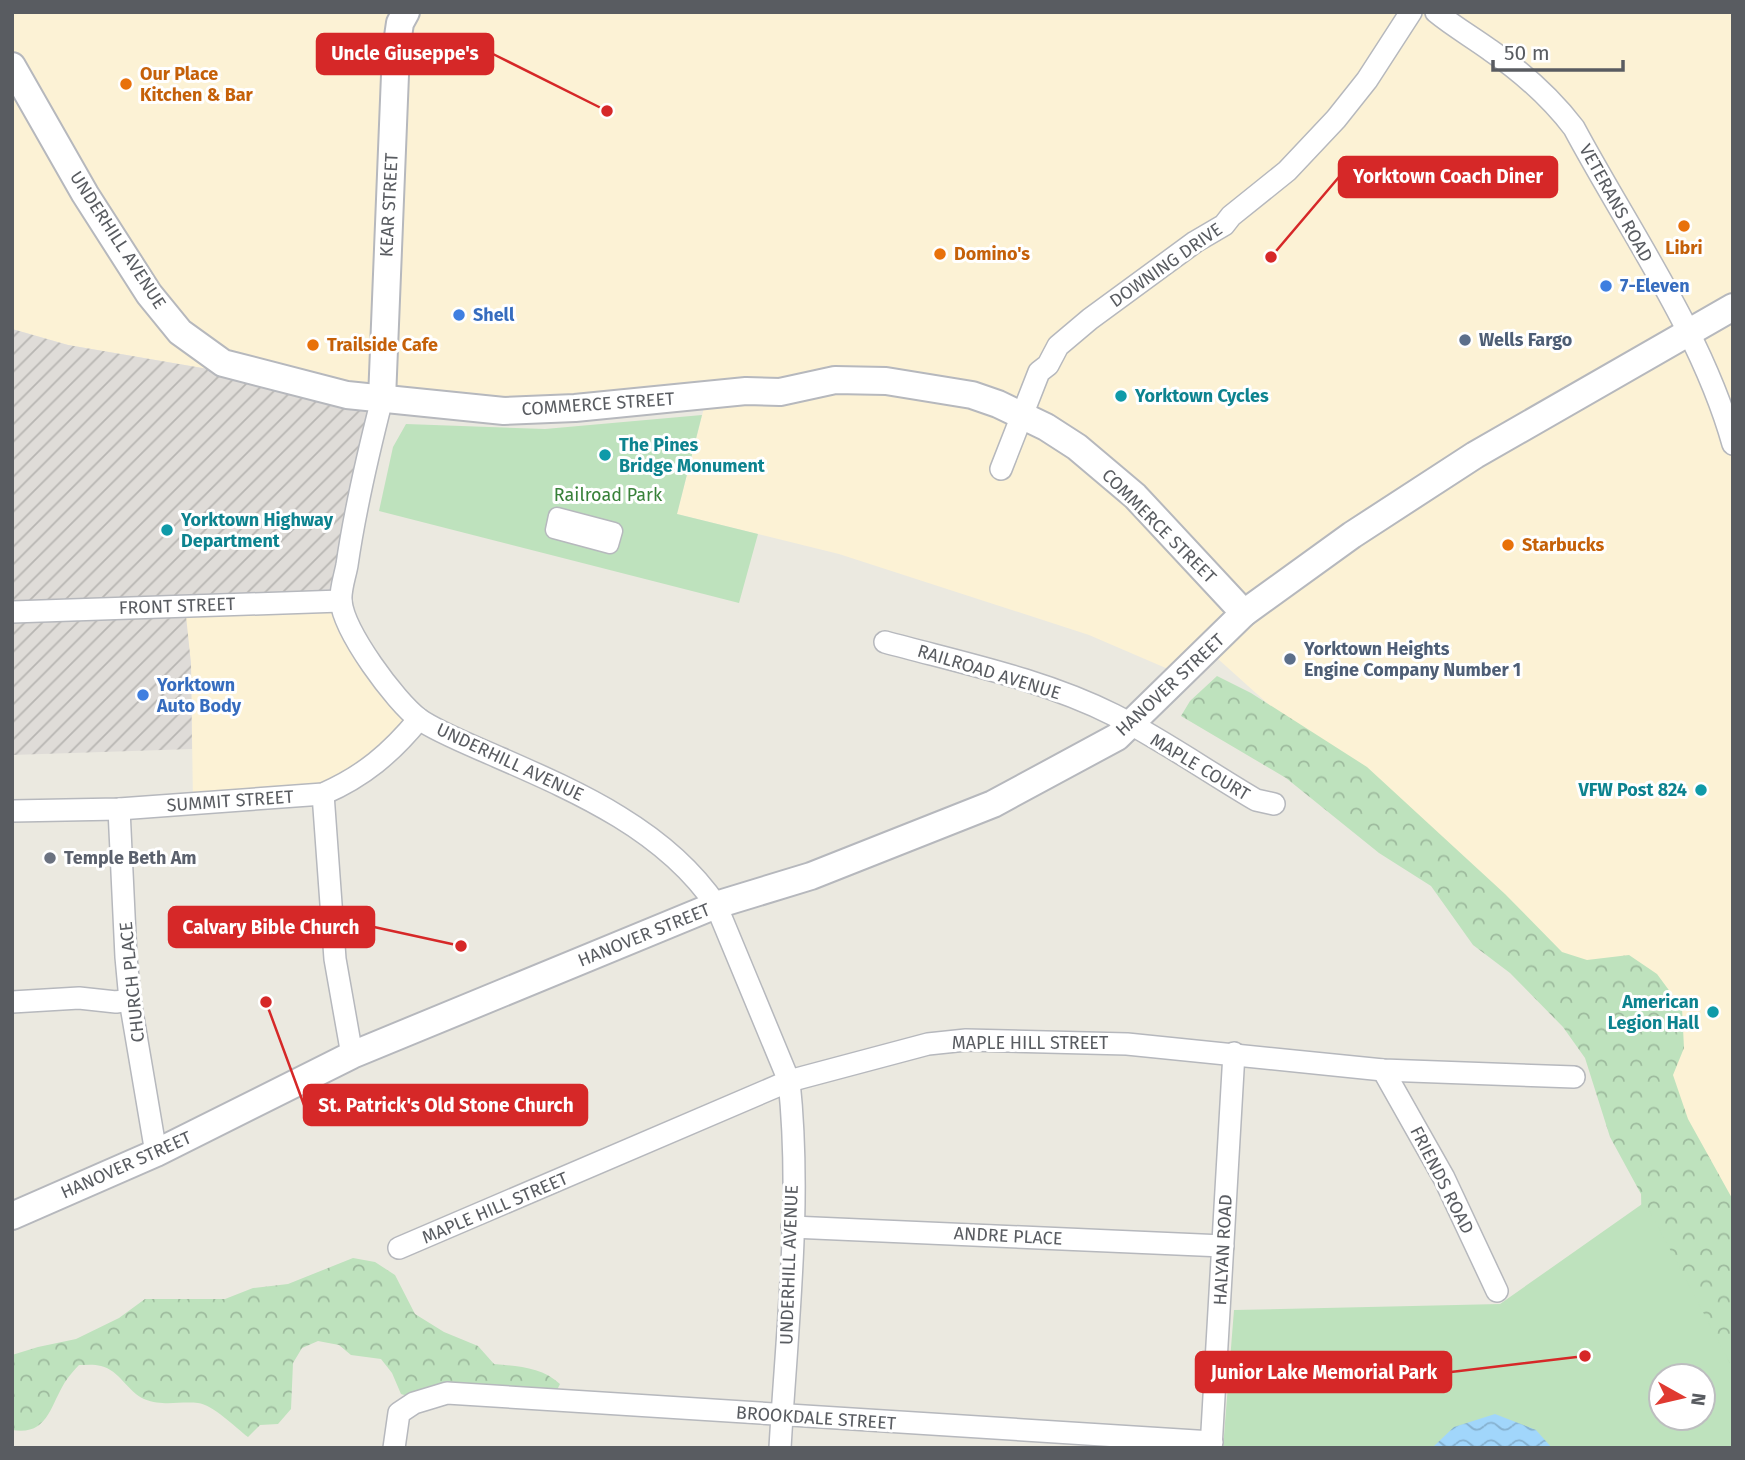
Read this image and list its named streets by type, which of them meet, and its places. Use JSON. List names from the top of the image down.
{
  "streets": {
    "street": [
      "VETERANS ROAD",
      "KEAR STREET",
      "UNDERHILL AVENUE",
      "DOWNING DRIVE",
      "COMMERCE STREET",
      "FRONT STREET",
      "RAILROAD AVENUE",
      "HANOVER STREET",
      "MAPLE COURT",
      "SUMMIT STREET",
      "CHURCH PLACE",
      "MAPLE HILL STREET",
      "FRIENDS ROAD",
      "ANDRE PLACE",
      "HALYAN ROAD",
      "BROOKDALE STREET"
    ]
  },
  "crossings": [
    ["KEAR STREET", "UNDERHILL AVENUE"],
    ["KEAR STREET", "COMMERCE STREET"],
    ["UNDERHILL AVENUE", "COMMERCE STREET"],
    ["UNDERHILL AVENUE", "FRONT STREET"],
    ["UNDERHILL AVENUE", "HANOVER STREET"],
    ["UNDERHILL AVENUE", "SUMMIT STREET"],
    ["UNDERHILL AVENUE", "MAPLE HILL STREET"],
    ["UNDERHILL AVENUE", "ANDRE PLACE"],
    ["UNDERHILL AVENUE", "BROOKDALE STREET"],
    ["DOWNING DRIVE", "COMMERCE STREET"],
    ["COMMERCE STREET", "HANOVER STREET"],
    ["RAILROAD AVENUE", "HANOVER STREET"],
    ["RAILROAD AVENUE", "MAPLE COURT"],
    ["HANOVER STREET", "MAPLE COURT"],
    ["HANOVER STREET", "CHURCH PLACE"],
    ["SUMMIT STREET", "CHURCH PLACE"],
    ["MAPLE HILL STREET", "FRIENDS ROAD"],
    ["MAPLE HILL STREET", "HALYAN ROAD"],
    ["ANDRE PLACE", "HALYAN ROAD"],
    ["HALYAN ROAD", "BROOKDALE STREET"]
  ],
  "parks": ["Railroad Park"],
  "places": [
    "Our Place Kitchen & Bar",
    "Uncle Giuseppe's",
    "Libri",
    "Domino's",
    "Yorktown Coach Diner",
    "7-Eleven",
    "Shell",
    "Wells Fargo",
    "Trailside Cafe",
    "Yorktown Cycles",
    "The Pines Bridge Monument",
    "Yorktown Highway Department",
    "Starbucks",
    "Yorktown Heights Engine Company Number 1",
    "Yorktown Auto Body",
    "VFW Post 824",
    "Temple Beth Am",
    "Calvary Bible Church",
    "St. Patrick's Old Stone Church",
    "American Legion Hall",
    "Junior Lake Memorial Park"
  ],
  "scale_bar": "50 m",
  "north": "right"
}
